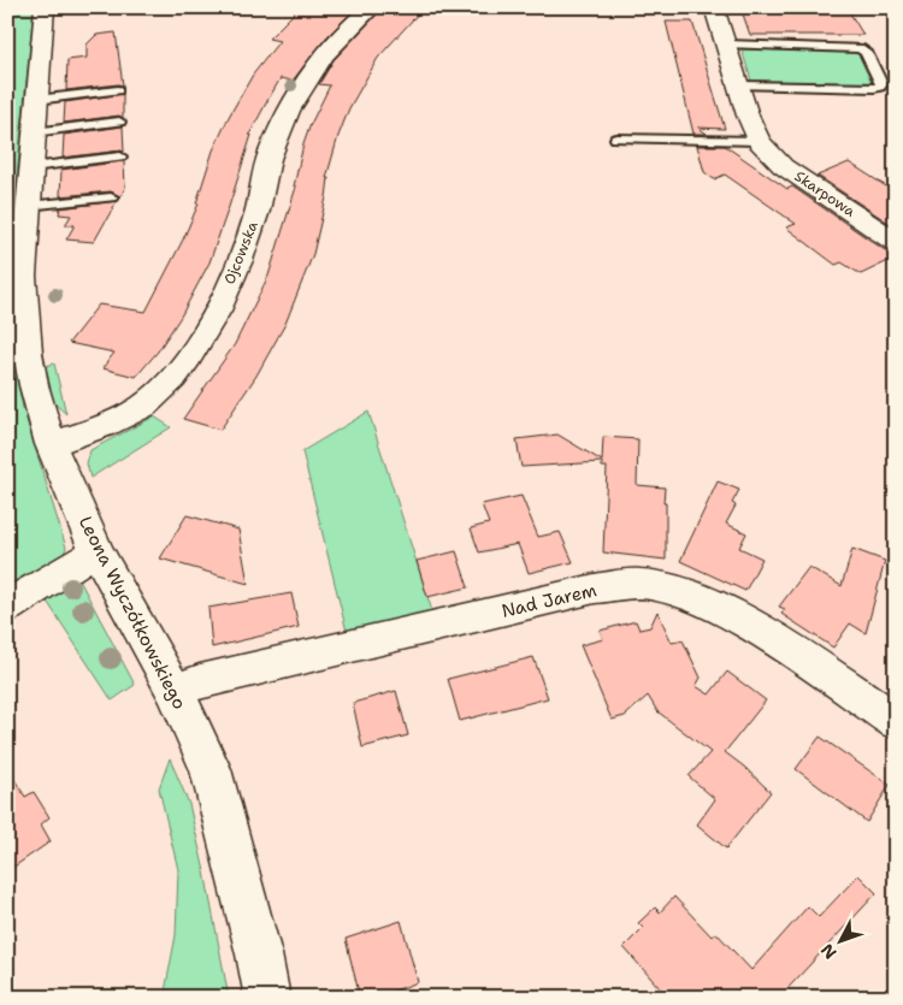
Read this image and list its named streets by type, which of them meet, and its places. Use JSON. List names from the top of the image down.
{
  "streets": {
    "street": [
      "Skarpowa",
      "Ojcowska",
      "Nad Jarem",
      "Leona Wyczółkowskiego"
    ]
  },
  "crossings": [
    ["Ojcowska", "Leona Wyczółkowskiego"],
    ["Nad Jarem", "Leona Wyczółkowskiego"]
  ],
  "north": "bottom left"
}
